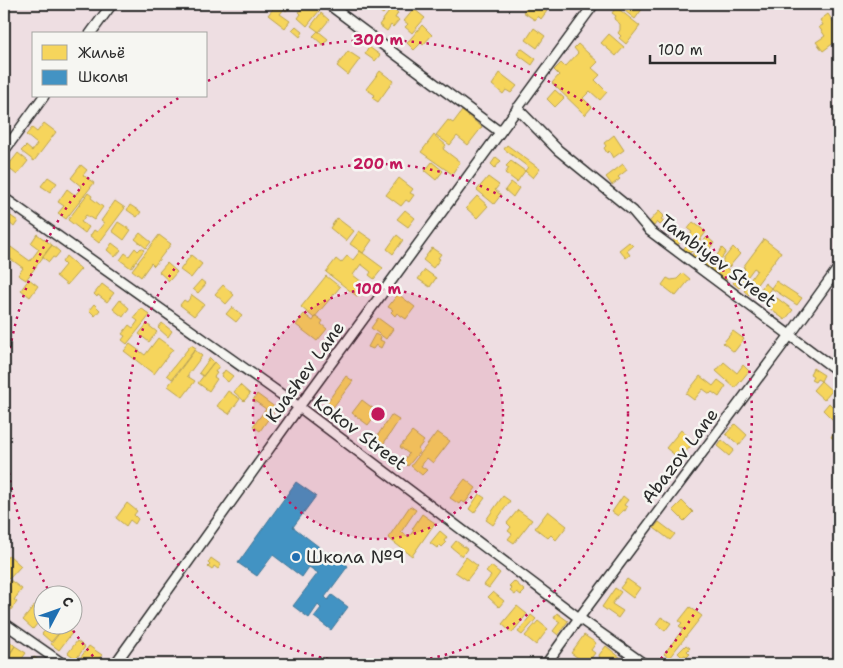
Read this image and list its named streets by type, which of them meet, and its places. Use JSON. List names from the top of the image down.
{
  "streets": {
    "street": [
      "Tambiyev Street",
      "Kuashev Lane",
      "Kokov Street",
      "Abazov Lane"
    ]
  },
  "crossings": [
    ["Tambiyev Street", "Kuashev Lane"],
    ["Tambiyev Street", "Abazov Lane"],
    ["Kuashev Lane", "Kokov Street"],
    ["Kokov Street", "Abazov Lane"]
  ],
  "places": ["Школа №9"],
  "legend": ["Жильё", "Школы"],
  "scale_bar": "100 m",
  "north": "top right",
  "rings": ["300 m", "200 m", "100 m"]
}
